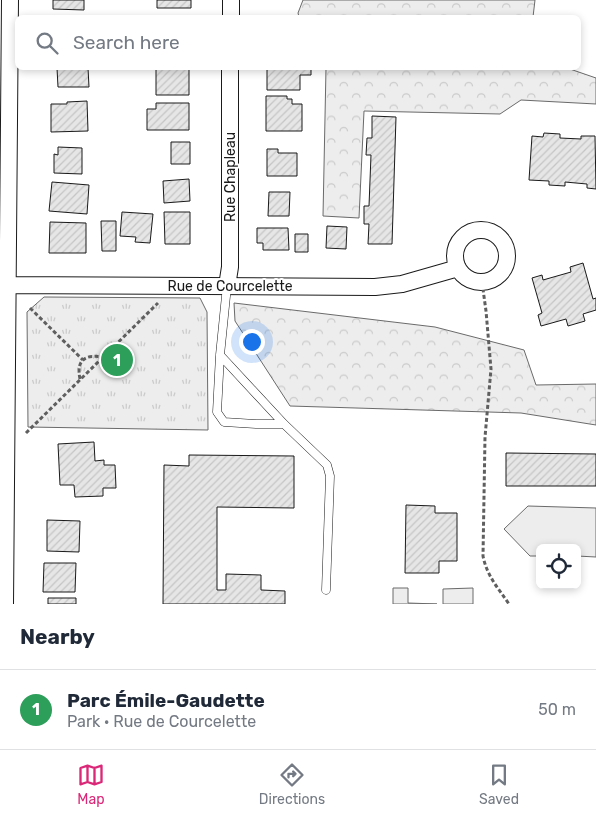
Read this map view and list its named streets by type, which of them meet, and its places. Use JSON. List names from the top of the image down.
{
  "streets": {
    "street": ["Rue Chapleau", "Rue de Courcelette"]
  },
  "crossings": [
    ["Rue Chapleau", "Rue de Courcelette"]
  ],
  "page": {
    "search": "Search here",
    "pins": "1",
    "heading": "Nearby",
    "list": [
      {
        "mark": "1",
        "name": "Parc Émile-Gaudette",
        "note": "Park · Rue de Courcelette",
        "value": "50 m"
      }
    ],
    "nav": ["Map", "Directions", "Saved"]
  }
}
